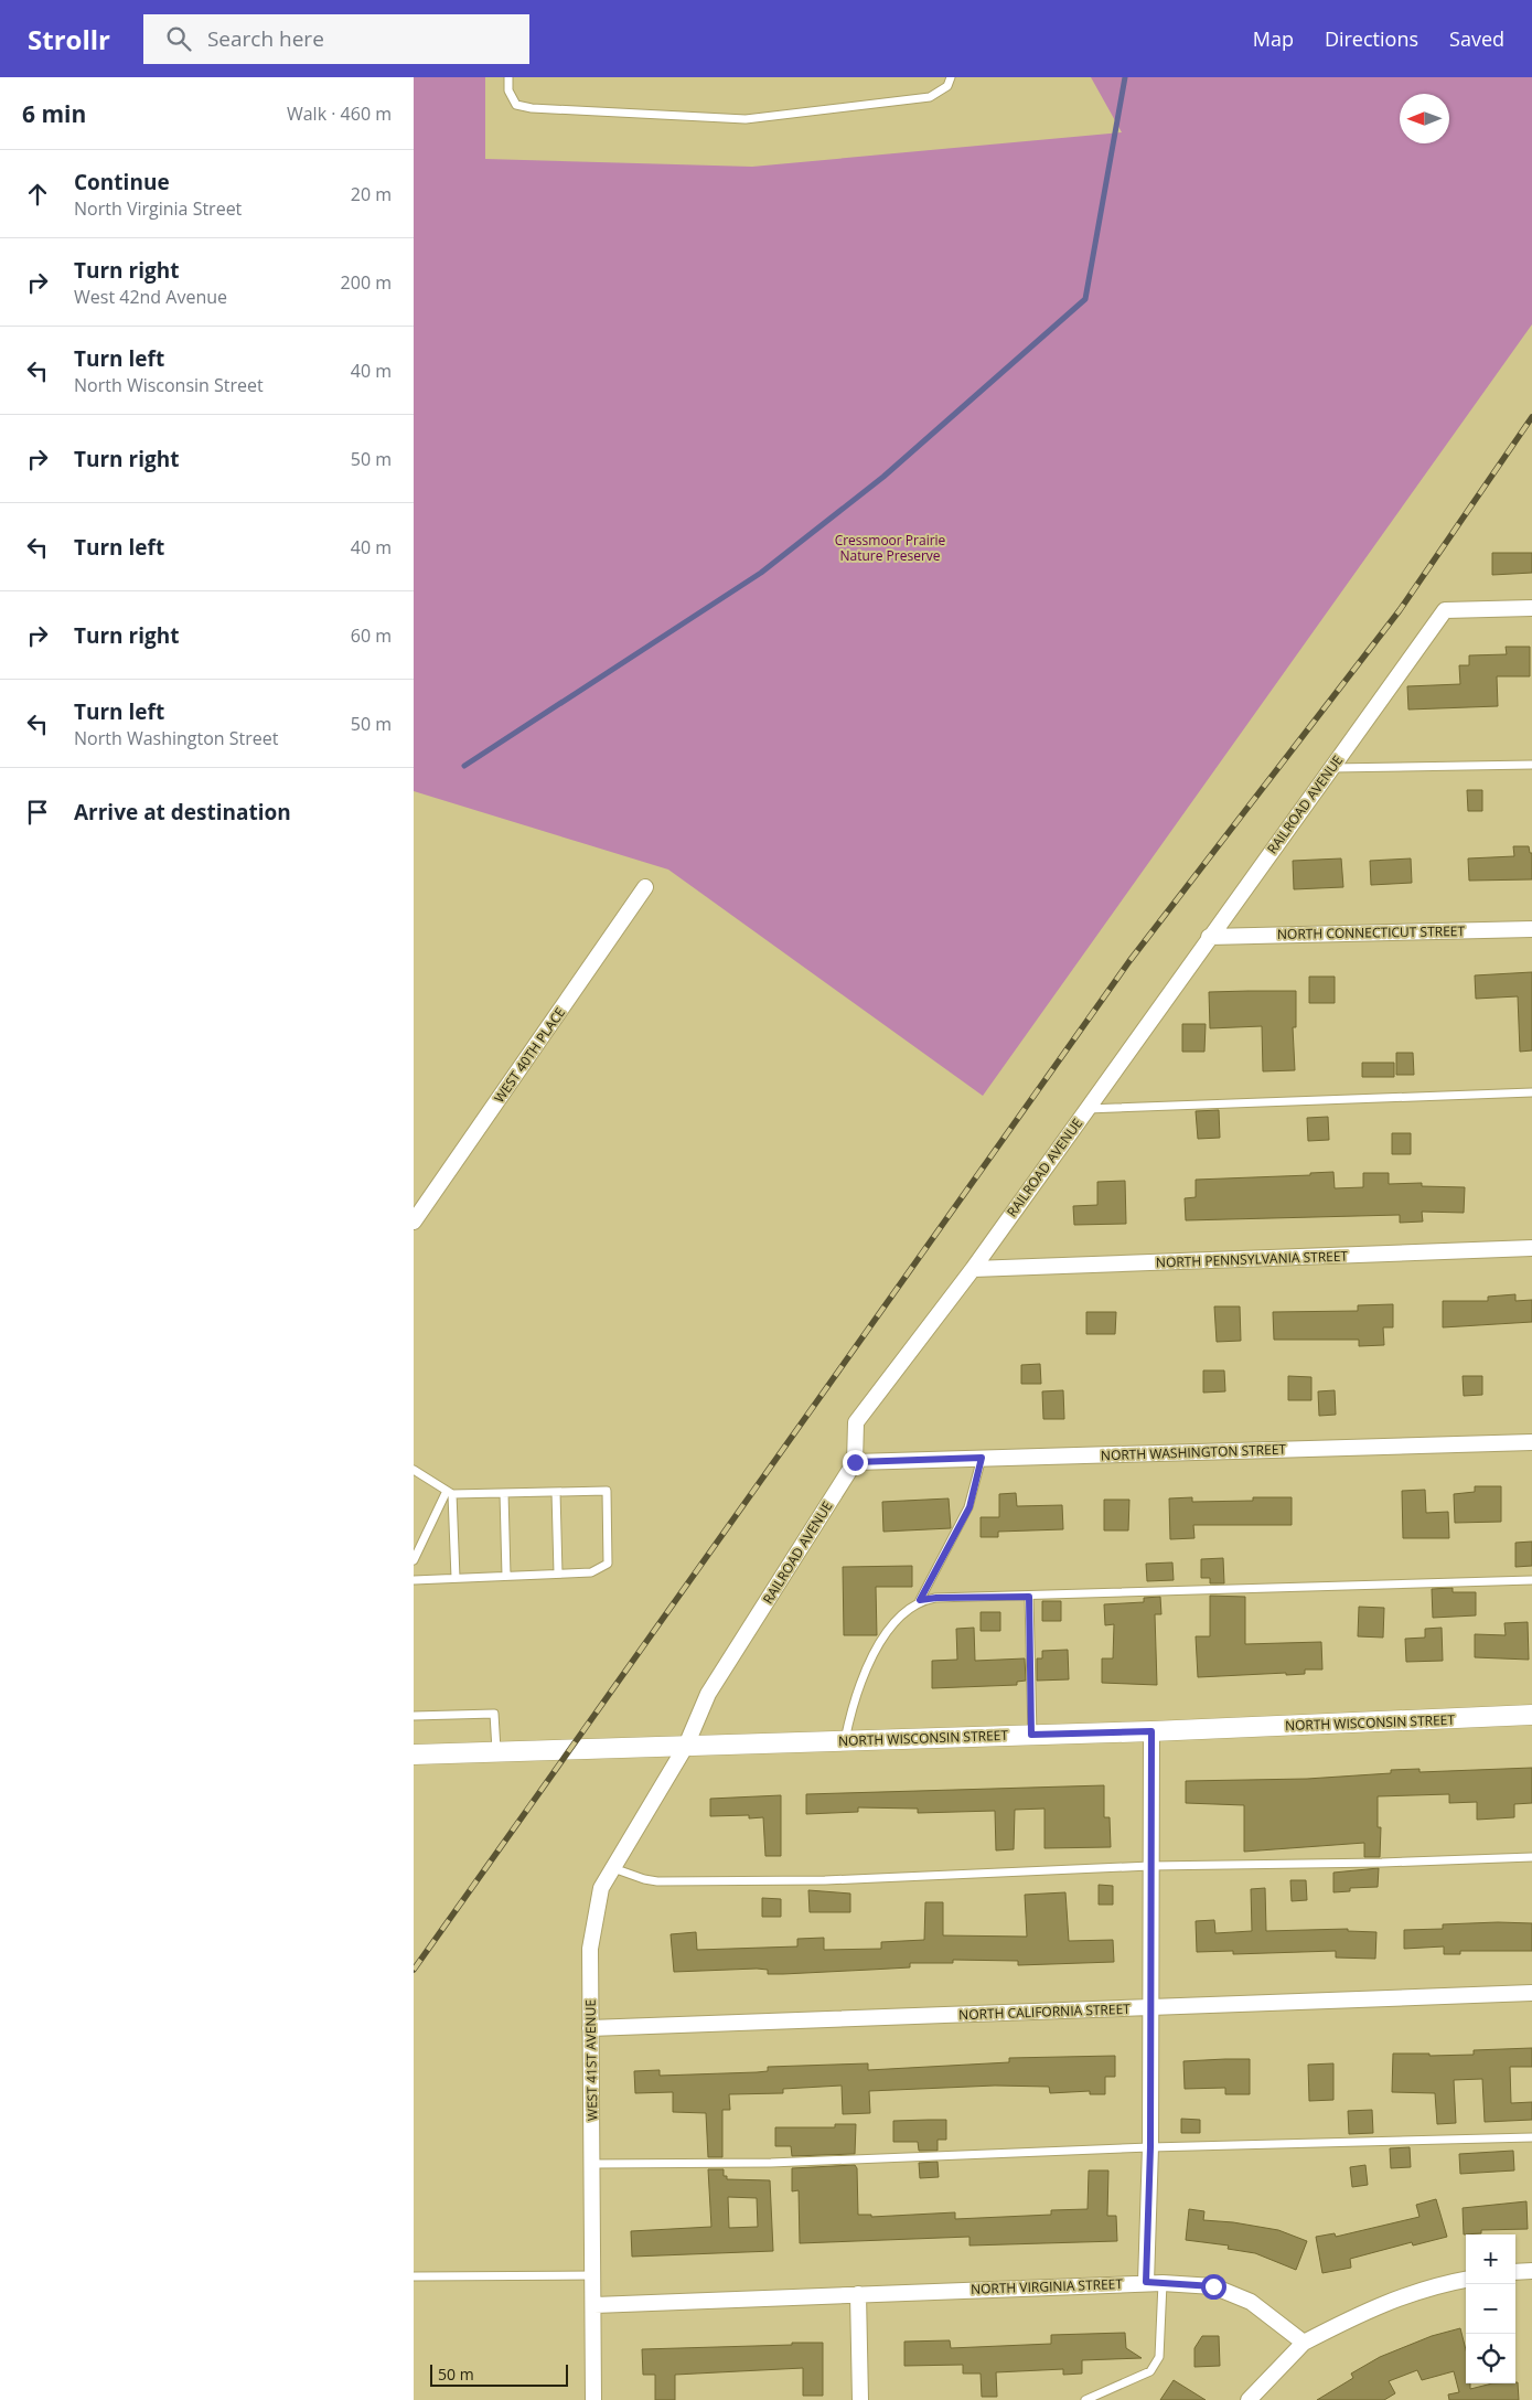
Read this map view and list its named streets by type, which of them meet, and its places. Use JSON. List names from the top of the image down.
{
  "streets": {
    "street": [
      "RAILROAD AVENUE",
      "NORTH CONNECTICUT STREET",
      "WEST 40TH PLACE",
      "NORTH PENNSYLVANIA STREET",
      "NORTH WASHINGTON STREET",
      "NORTH WISCONSIN STREET",
      "NORTH CALIFORNIA STREET",
      "WEST 41ST AVENUE",
      "NORTH VIRGINIA STREET"
    ]
  },
  "crossings": [
    ["RAILROAD AVENUE", "NORTH CONNECTICUT STREET"],
    ["RAILROAD AVENUE", "NORTH PENNSYLVANIA STREET"],
    ["RAILROAD AVENUE", "NORTH WASHINGTON STREET"],
    ["RAILROAD AVENUE", "NORTH WISCONSIN STREET"],
    ["RAILROAD AVENUE", "WEST 41ST AVENUE"],
    ["NORTH WISCONSIN STREET", "WEST 41ST AVENUE"],
    ["NORTH CALIFORNIA STREET", "WEST 41ST AVENUE"],
    ["WEST 41ST AVENUE", "NORTH VIRGINIA STREET"]
  ],
  "parks": ["Cressmoor Prairie Nature Preserve"],
  "scale_bar": "50 m",
  "north": "left",
  "page": {
    "header": "Strollr",
    "search": "Search here",
    "nav": ["Map", "Directions", "Saved"],
    "heading": ["6 min", "Walk · 460 m"],
    "list": [
      ["Continue", "North Virginia Street", "20 m"],
      ["Turn right", "West 42nd Avenue", "200 m"],
      ["Turn left", "North Wisconsin Street", "40 m"],
      ["Turn right", "50 m"],
      ["Turn left", "40 m"],
      ["Turn right", "60 m"],
      ["Turn left", "North Washington Street", "50 m"],
      "Arrive at destination"
    ],
    "map_buttons": ["+", "−"],
    "scale": "50 m"
  }
}
